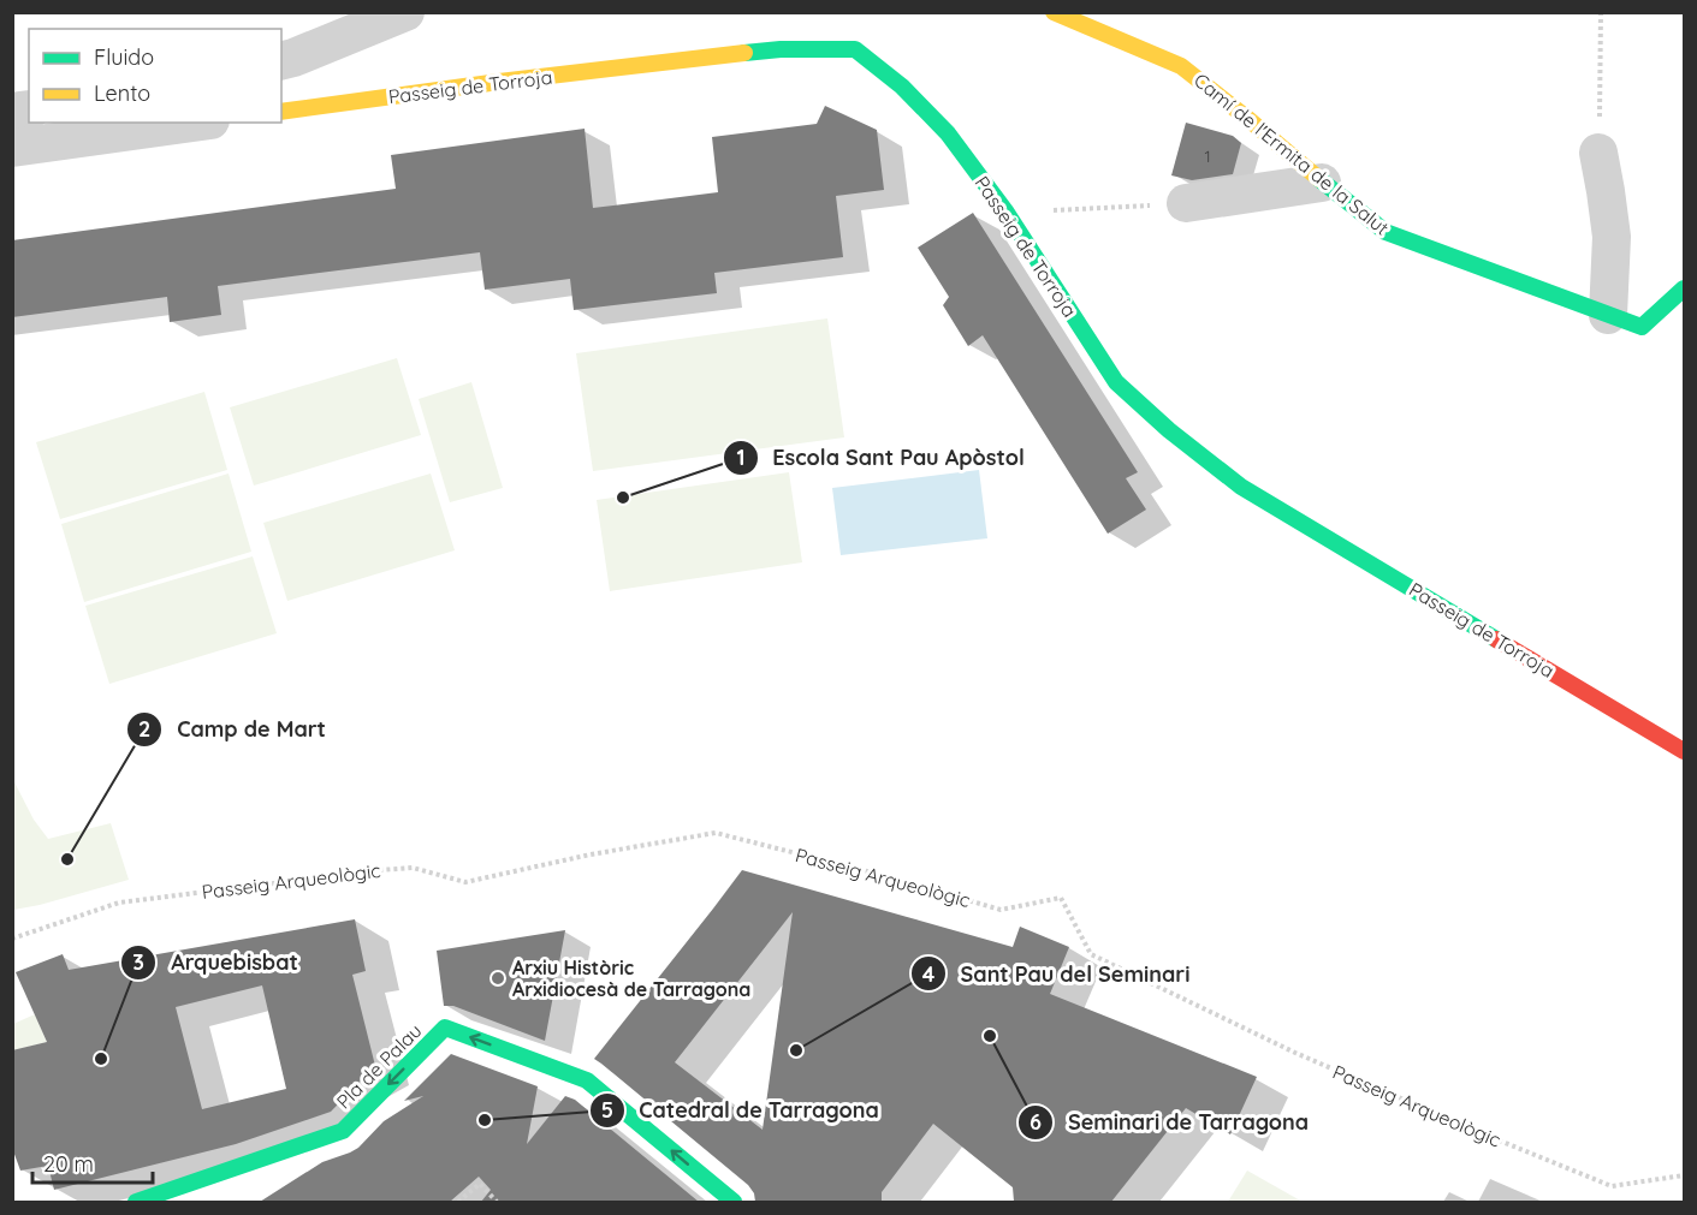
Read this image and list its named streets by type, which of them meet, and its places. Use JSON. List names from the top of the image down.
{
  "streets": {
    "street": ["Passeig de Torroja", "Camí de l'Ermita de la Salut", "Pla de Palau"],
    "path": ["Passeig Arqueològic"]
  },
  "one_way": ["Pla de Palau"],
  "places": [
    "Escola Sant Pau Apòstol",
    "Camp de Mart",
    "Arxiu Històric Arxidiocesà de Tarragona",
    "Seminari de Tarragona",
    "Sant Pau del Seminari",
    "Arquebisbat",
    "Catedral de Tarragona"
  ],
  "house_numbers": ["1"],
  "legend": ["Fluido", "Lento"],
  "scale_bar": "20 m"
}
